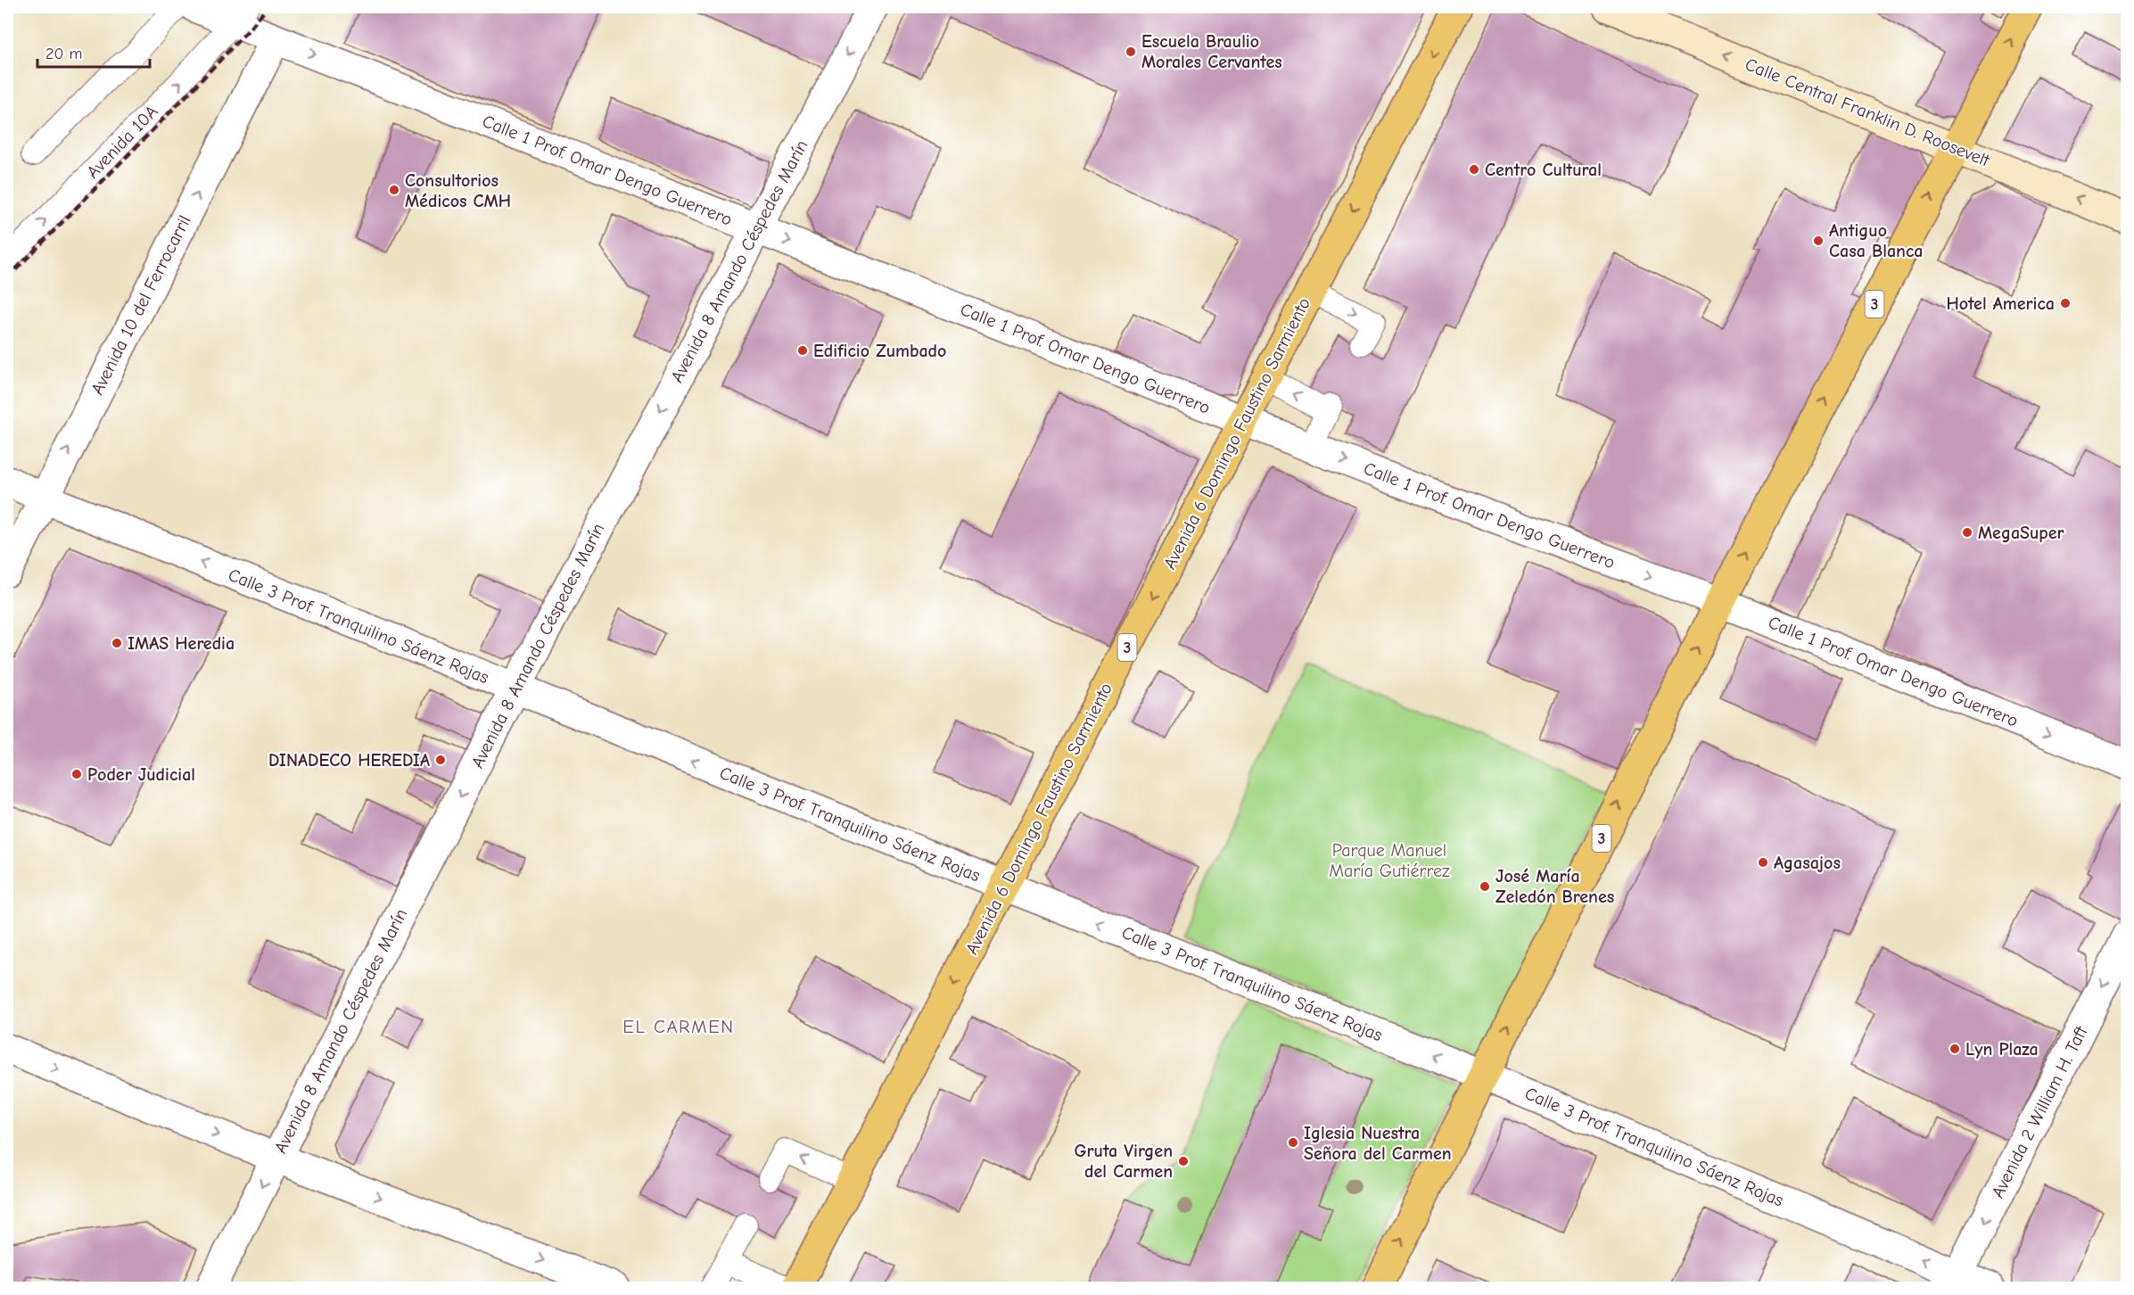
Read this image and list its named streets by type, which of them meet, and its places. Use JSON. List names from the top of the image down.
{
  "streets": {
    "main road": ["Calle Central Franklin D. Roosevelt", "3", "Avenida 6 Domingo Faustino Sarmiento"],
    "street": [
      "Calle 1 Prof. Omar Dengo Guerrero",
      "Avenida 8 Amando Céspedes Marín",
      "Avenida 10 del Ferrocarril",
      "Calle 3 Prof. Tranquilino Sáenz Rojas",
      "Avenida 2 William H. Taft"
    ],
    "lane": ["Avenida 10A"]
  },
  "crossings": [
    ["Calle Central Franklin D. Roosevelt", "3"],
    ["Avenida 10A", "Calle 1 Prof. Omar Dengo Guerrero"],
    ["Calle 1 Prof. Omar Dengo Guerrero", "Avenida 8 Amando Céspedes Marín"],
    ["Calle 1 Prof. Omar Dengo Guerrero", "3"],
    ["Calle 1 Prof. Omar Dengo Guerrero", "Avenida 10 del Ferrocarril"],
    ["Calle 1 Prof. Omar Dengo Guerrero", "Avenida 6 Domingo Faustino Sarmiento"],
    ["Avenida 8 Amando Céspedes Marín", "Calle 3 Prof. Tranquilino Sáenz Rojas"],
    ["3", "Calle 3 Prof. Tranquilino Sáenz Rojas"],
    ["Avenida 10 del Ferrocarril", "Calle 3 Prof. Tranquilino Sáenz Rojas"],
    ["Avenida 6 Domingo Faustino Sarmiento", "Calle 3 Prof. Tranquilino Sáenz Rojas"],
    ["Calle 3 Prof. Tranquilino Sáenz Rojas", "Avenida 2 William H. Taft"]
  ],
  "one_way": [
    "Calle Central Franklin D. Roosevelt",
    "Calle 1 Prof. Omar Dengo Guerrero",
    "Avenida 8 Amando Céspedes Marín",
    "Avenida 10 del Ferrocarril",
    "Avenida 6 Domingo Faustino Sarmiento",
    "Calle 3 Prof. Tranquilino Sáenz Rojas",
    "Avenida 2 William H. Taft"
  ],
  "districts": ["EL CARMEN"],
  "parks": ["Parque Manuel María Gutiérrez"],
  "places": [
    "Escuela Braulio Morales Cervantes",
    "Centro Cultural",
    "Consultorios Médicos CMH",
    "Antiguo Casa Blanca",
    "Hotel America",
    "Edificio Zumbado",
    "MegaSuper",
    "IMAS Heredia",
    "DINADECO HEREDIA",
    "Poder Judicial",
    "Agasajos",
    "José María Zeledón Brenes",
    "Lyn Plaza",
    "Iglesia Nuestra Señora del Carmen",
    "Gruta Virgen del Carmen"
  ],
  "scale_bar": "20 m"
}
